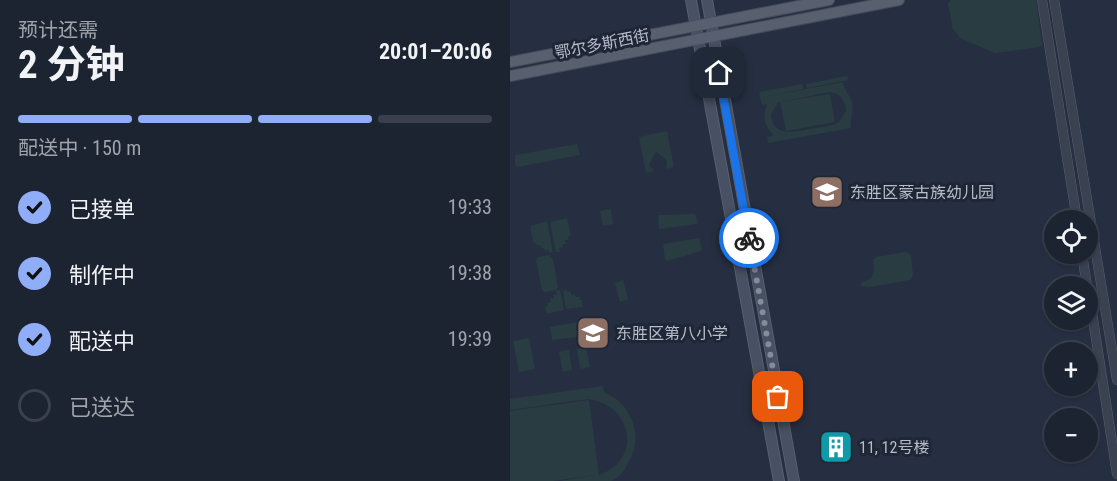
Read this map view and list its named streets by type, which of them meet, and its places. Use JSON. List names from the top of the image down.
{
  "streets": {
    "main road": ["鄂尔多斯西街"]
  },
  "places": {
    "school or university": ["东胜区蒙古族幼儿园", "东胜区第八小学"],
    "building": ["11, 12号楼"]
  },
  "page": {
    "heading": ["2 分钟", "预计还需", "20:01–20:06"],
    "bar": "配送中 · 150 m",
    "list": [
      ["已接单", "19:33"],
      ["制作中", "19:38"],
      ["配送中", "19:39"],
      "已送达"
    ],
    "map_buttons": ["+", "−"]
  }
}
